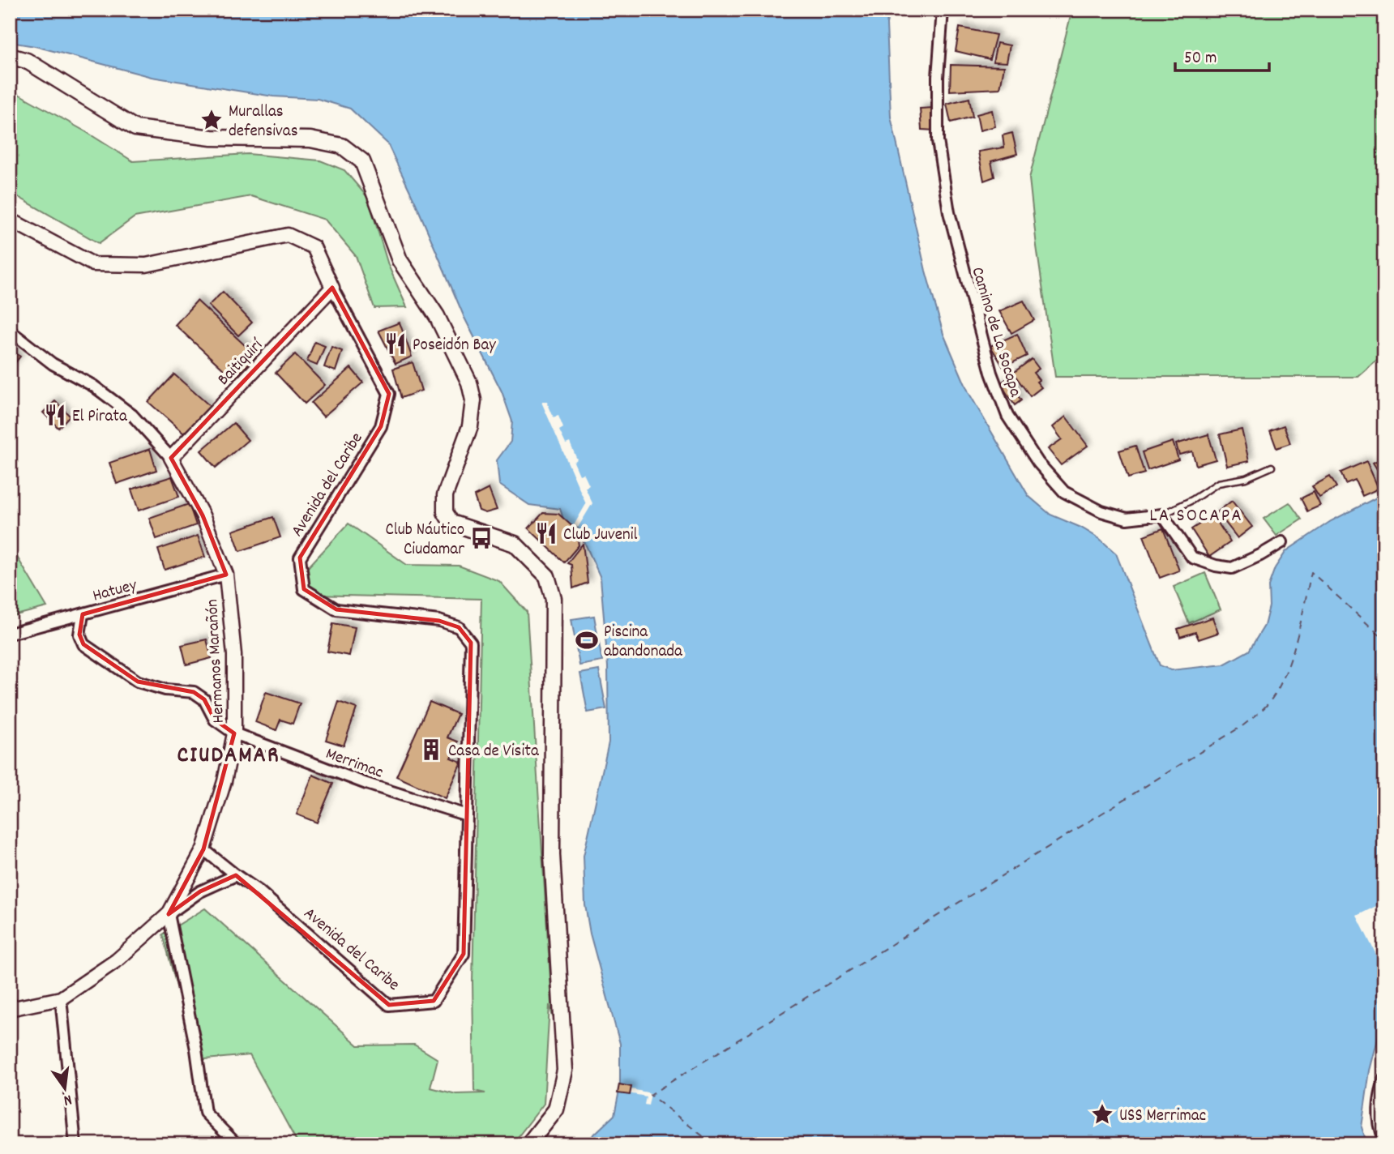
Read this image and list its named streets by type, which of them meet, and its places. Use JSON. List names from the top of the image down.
{
  "streets": {
    "street": [
      "Camino de La Socapa",
      "Baitiquirí",
      "Avenida del Caribe",
      "Hatuey",
      "Hermanos Marañón",
      "Merrimac"
    ]
  },
  "crossings": [
    ["Baitiquirí", "Avenida del Caribe"],
    ["Baitiquirí", "Hermanos Marañón"],
    ["Avenida del Caribe", "Hermanos Marañón"],
    ["Avenida del Caribe", "Merrimac"],
    ["Hatuey", "Hermanos Marañón"],
    ["Hatuey", "Merrimac"],
    ["Hermanos Marañón", "Merrimac"]
  ],
  "districts": ["LA SOCAPA", "CIUDAMAR"],
  "places": {
    "place": ["Murallas defensivas", "USS Merrimac"],
    "restaurant": ["Poseidón Bay", "El Pirata", "Club Juvenil"],
    "bus stop": ["Club Náutico Ciudamar"],
    "sports": ["Piscina abandonada"],
    "building": ["Casa de Visita"]
  },
  "scale_bar": "50 m",
  "north": "bottom"
}
